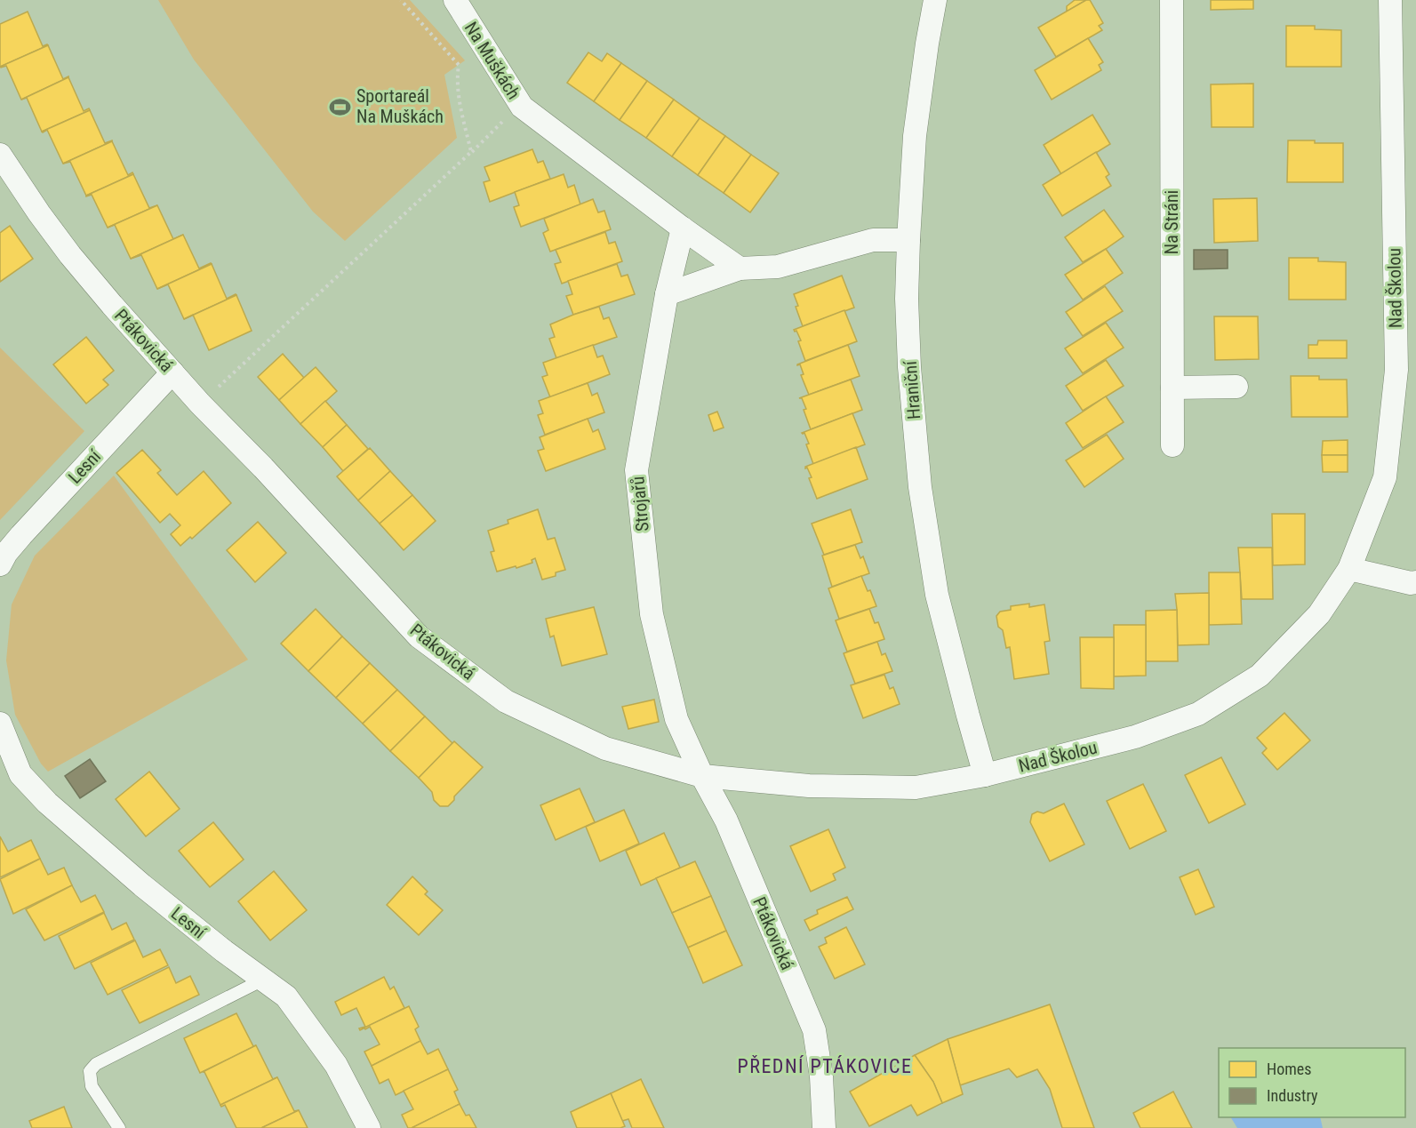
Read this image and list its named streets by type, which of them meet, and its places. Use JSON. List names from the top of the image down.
{
  "streets": {
    "street": [
      "Na Muškách",
      "Na Stráni",
      "Nad Školou",
      "Ptákovická",
      "Hraniční",
      "Lesní",
      "Strojařů"
    ]
  },
  "crossings": [
    ["Na Muškách", "Strojařů"],
    ["Nad Školou", "Ptákovická"],
    ["Nad Školou", "Hraniční"],
    ["Nad Školou", "Strojařů"],
    ["Ptákovická", "Lesní"],
    ["Ptákovická", "Strojařů"]
  ],
  "districts": ["PŘEDNÍ PTÁKOVICE"],
  "places": {
    "sports": ["Sportareál Na Muškách"]
  },
  "legend": ["Homes", "Industry"]
}
